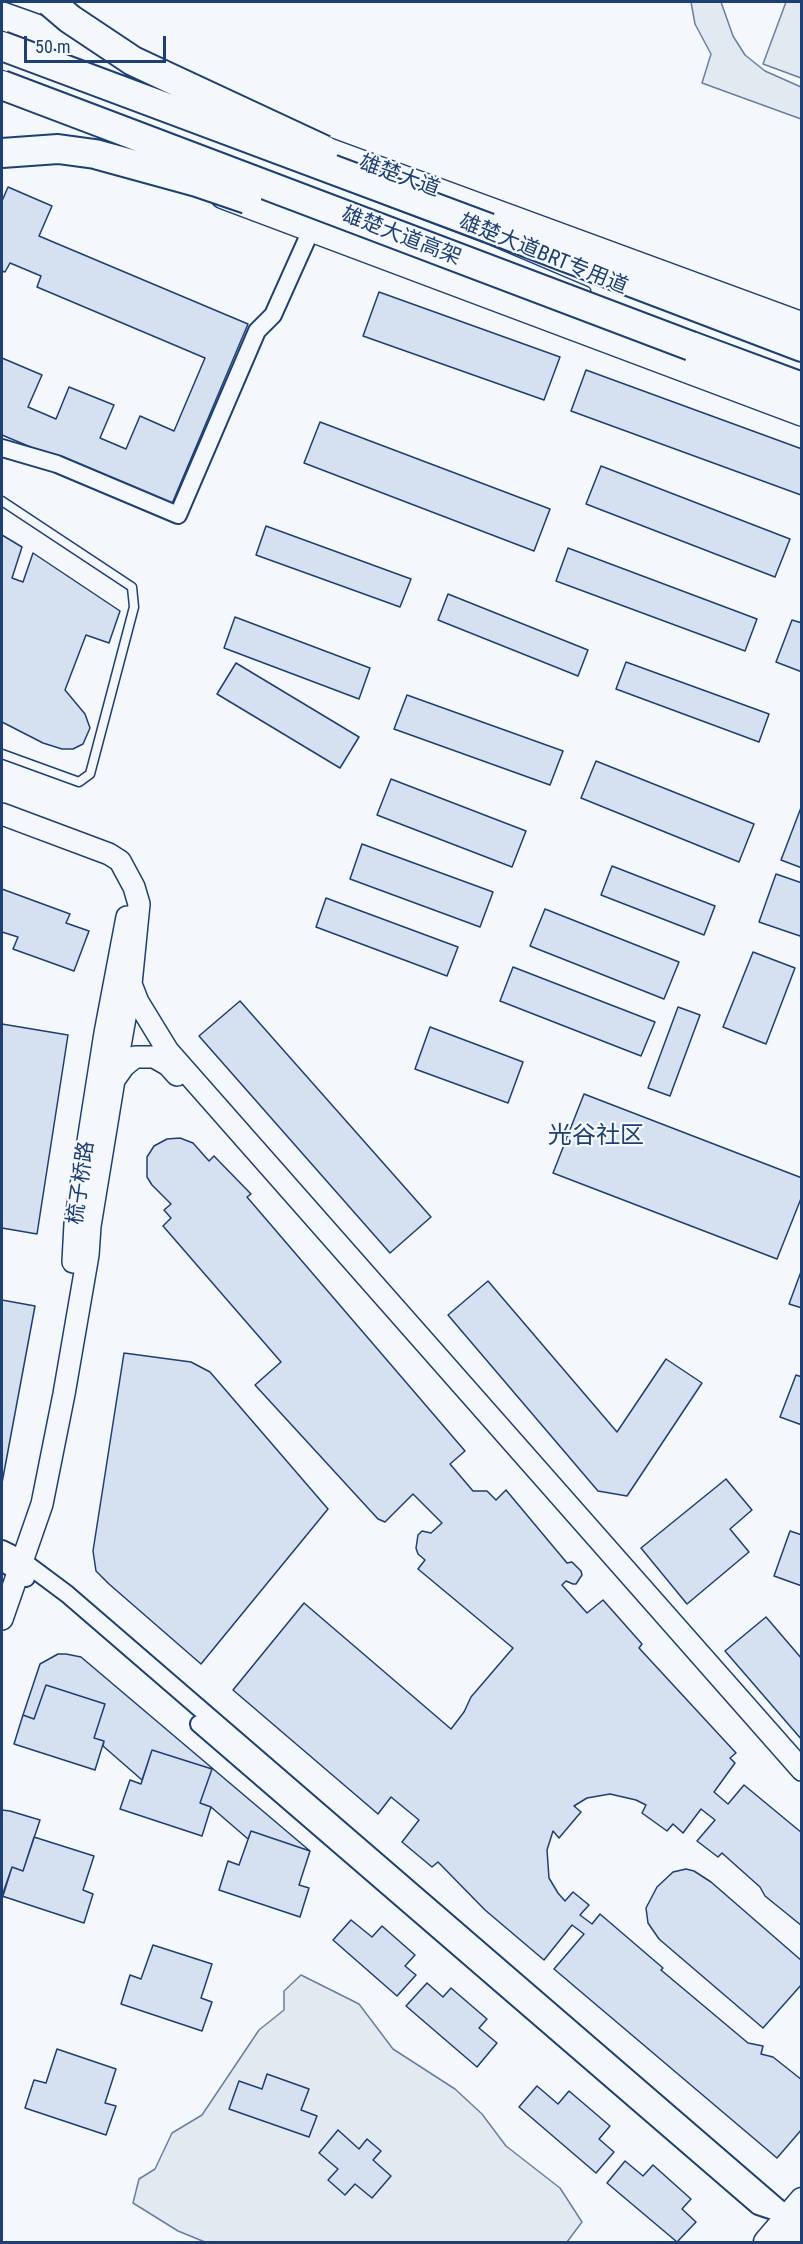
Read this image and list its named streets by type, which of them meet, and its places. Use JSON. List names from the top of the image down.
{
  "streets": {
    "highway": ["雄楚大道高架"],
    "main road": ["雄楚大道"],
    "street": ["梳子桥路"],
    "lane": ["雄楚大道BRT专用道"]
  },
  "crossings": [
    ["雄楚大道", "雄楚大道高架"],
    ["雄楚大道", "雄楚大道BRT专用道"],
    ["雄楚大道高架", "雄楚大道BRT专用道"]
  ],
  "districts": ["光谷社区"],
  "scale_bar": "50 m"
}
